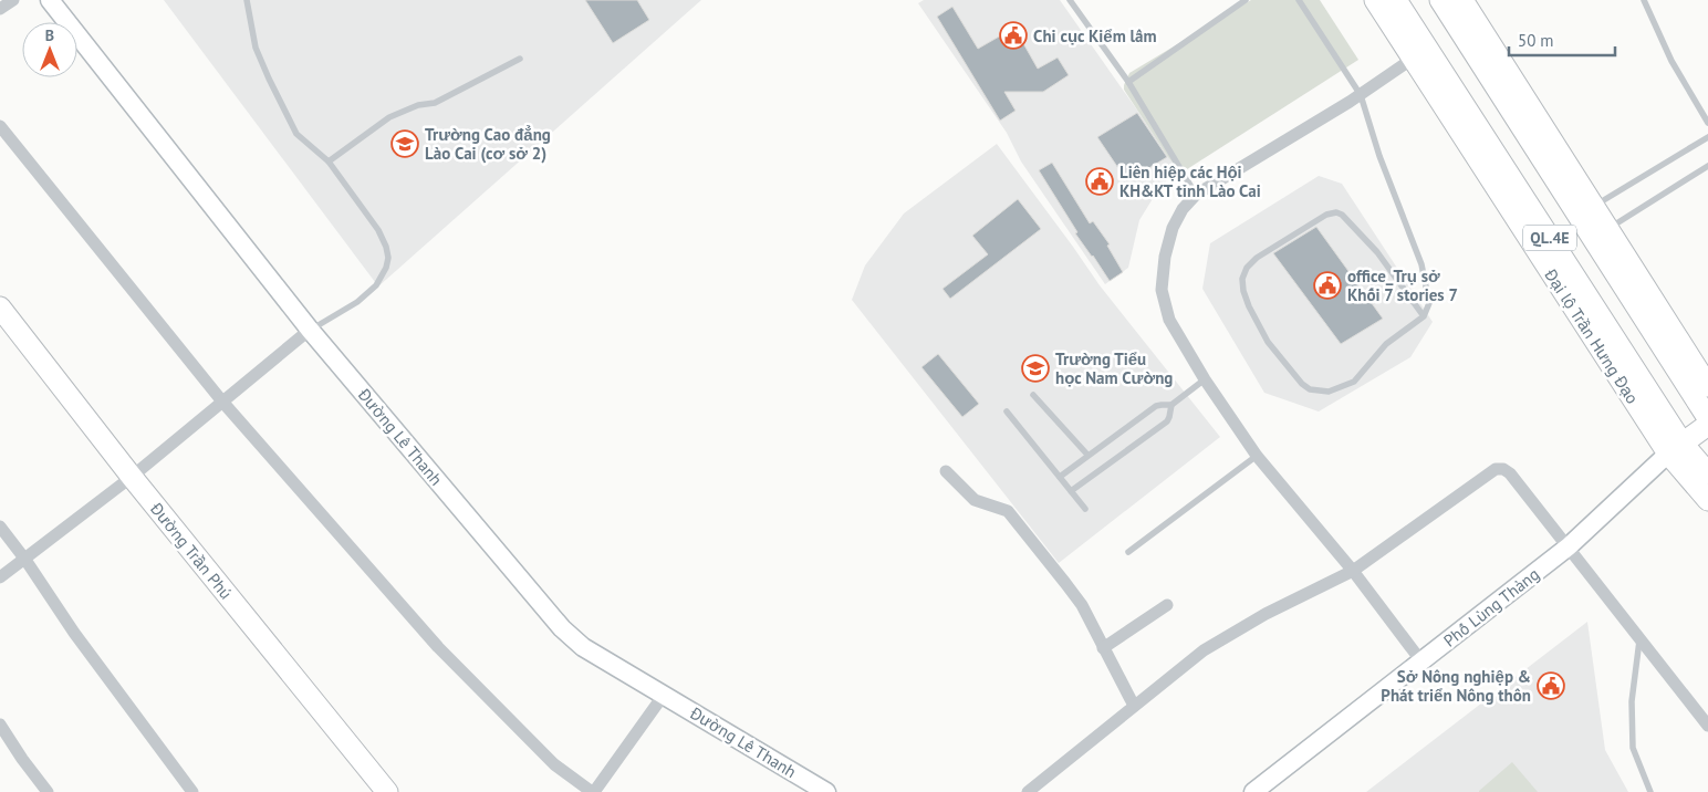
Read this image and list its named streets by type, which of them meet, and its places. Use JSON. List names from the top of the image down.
{
  "streets": {
    "main road": ["QL.4E", "Đại lộ Trần Hưng Đạo", "Đường Trần Phú"],
    "street": ["Đường Lê Thanh", "Phố Lùng Thàng"]
  },
  "crossings": [
    ["Đại lộ Trần Hưng Đạo", "Phố Lùng Thàng"]
  ],
  "places": {
    "public building": [
      "Chi cục Kiểm lâm",
      "Liên hiệp các Hội KH&KT tỉnh Lào Cai",
      "office_Trụ sở Khối 7 stories 7",
      "Sở Nông nghiệp & Phát triển Nông thôn"
    ],
    "school or university": ["Trường Cao đẳng Lào Cai (cơ sở 2)", "Trường Tiểu học Nam Cường"]
  },
  "scale_bar": "50 m",
  "north": "top"
}
